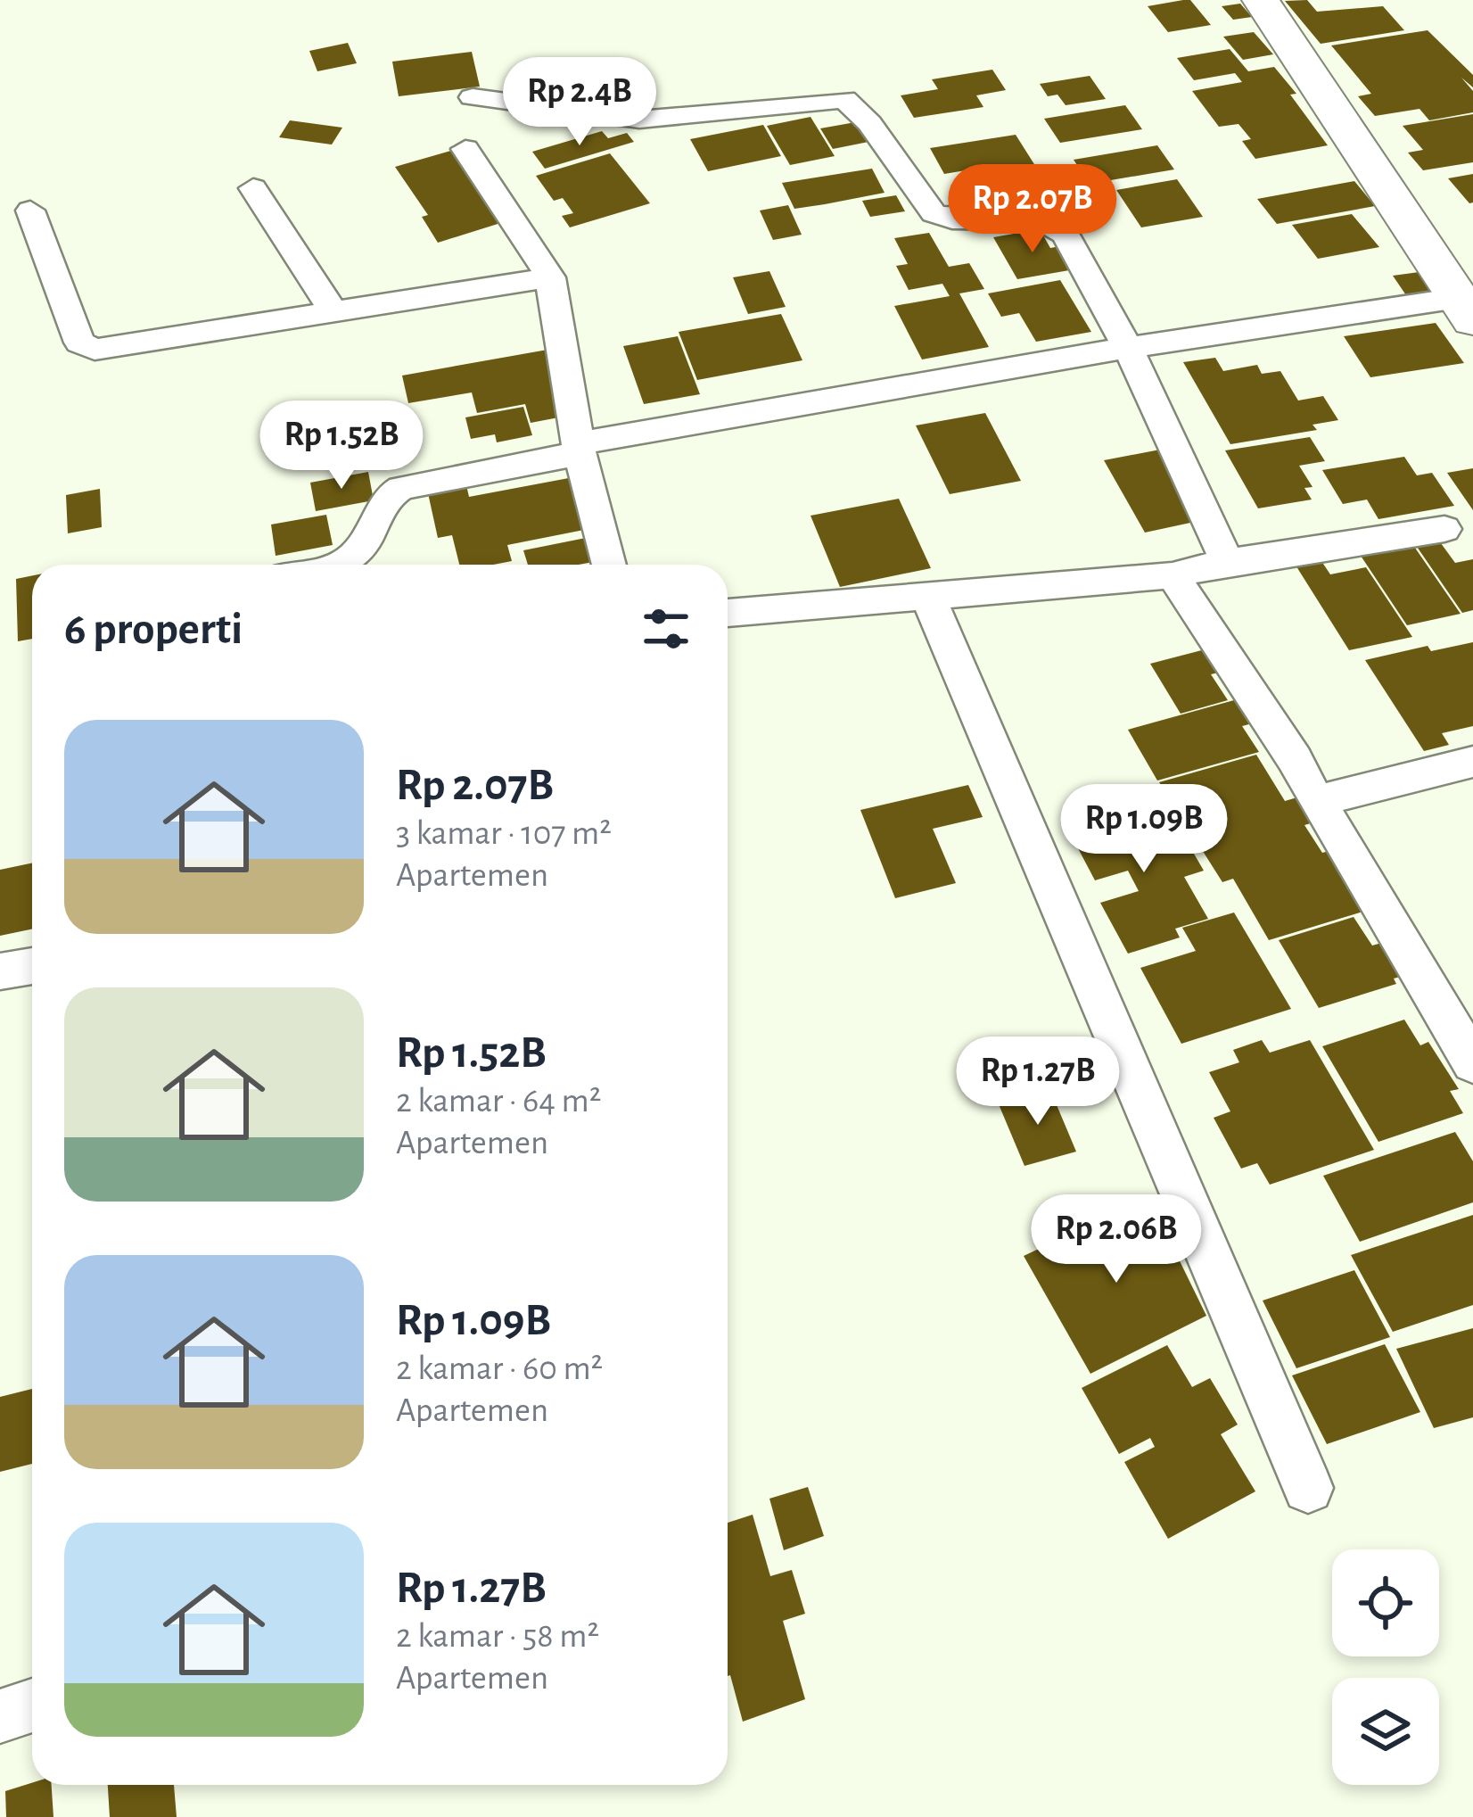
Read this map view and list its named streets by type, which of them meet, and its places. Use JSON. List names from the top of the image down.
{
  "page": {
    "price": [
      "Rp 2.4B",
      "Rp 2.07B",
      "Rp 1.52B",
      "Rp 1.09B",
      "Rp 1.27B",
      "Rp 2.06B"
    ],
    "heading": "6 properti",
    "list": [
      {
        "name": "Rp 2.07B",
        "note": "3 kamar · 107 m² · Apartemen"
      },
      {
        "name": "Rp 1.52B",
        "note": "2 kamar · 64 m² · Apartemen"
      },
      {
        "name": "Rp 1.09B",
        "note": "2 kamar · 60 m² · Apartemen"
      },
      {
        "name": "Rp 1.27B",
        "note": "2 kamar · 58 m² · Apartemen"
      }
    ]
  }
}
